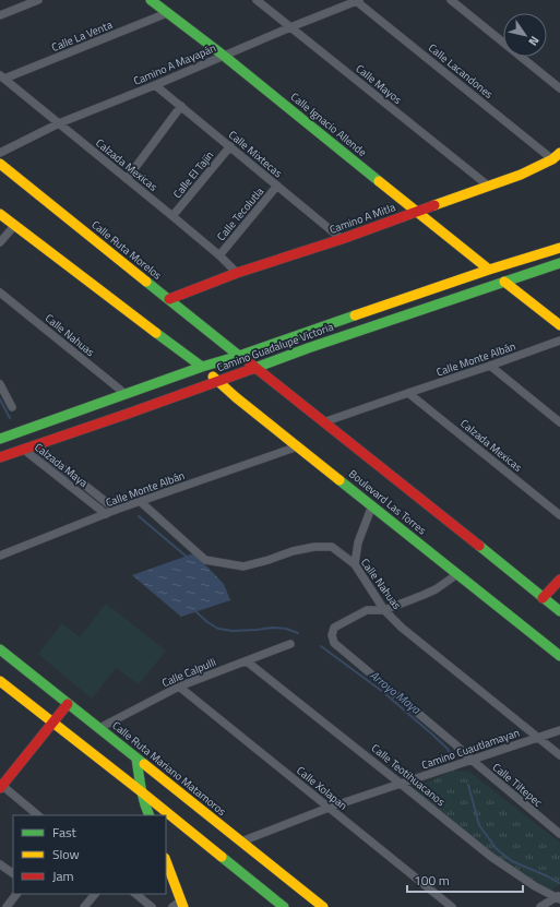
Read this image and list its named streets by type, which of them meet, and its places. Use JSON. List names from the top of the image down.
{
  "streets": {
    "main road": [
      "Calle Ignacio Allende",
      "Camino A Mitla",
      "Calle Ruta Morelos",
      "Camino Guadalupe Victoria",
      "Boulevard Las Torres",
      "Calle Ruta Mariano Matamoros"
    ],
    "street": [
      "Calle La Venta",
      "Camino A Mayapán",
      "Calle Lacandones",
      "Calle Mayos",
      "Calle Mixtecas",
      "Calzada Mexicas",
      "Calle El Tajín",
      "Calle Tecolutla",
      "Calle Nahuas",
      "Calle Monte Albán",
      "Calzada Maya",
      "Calle Calpulli",
      "Camino Cuautlamayan",
      "Calle Teotihuacanos",
      "Calle Tiltepec",
      "Calle Xolapan"
    ]
  },
  "crossings": [
    ["Calle La Venta", "Calle Ignacio Allende"],
    ["Calle La Venta", "Calzada Mexicas"],
    ["Camino A Mayapán", "Calle Lacandones"],
    ["Camino A Mayapán", "Calle Mayos"],
    ["Camino A Mayapán", "Calle Ignacio Allende"],
    ["Camino A Mayapán", "Calle Mixtecas"],
    ["Camino A Mayapán", "Calzada Mexicas"],
    ["Calle Lacandones", "Camino A Mitla"],
    ["Calle Mayos", "Camino A Mitla"],
    ["Calle Ignacio Allende", "Camino A Mitla"],
    ["Calle Ignacio Allende", "Camino Guadalupe Victoria"],
    ["Calle Mixtecas", "Calle El Tajín"],
    ["Calle Mixtecas", "Calle Tecolutla"],
    ["Calle Mixtecas", "Camino A Mitla"],
    ["Calzada Mexicas", "Calle El Tajín"],
    ["Calzada Mexicas", "Calle Tecolutla"],
    ["Calzada Mexicas", "Camino A Mitla"],
    ["Calzada Mexicas", "Calle Monte Albán"],
    ["Camino A Mitla", "Calle Ruta Morelos"],
    ["Calle Ruta Morelos", "Camino Guadalupe Victoria"],
    ["Calle Ruta Morelos", "Boulevard Las Torres"],
    ["Calle Nahuas", "Camino Guadalupe Victoria"],
    ["Calle Nahuas", "Calle Monte Albán"],
    ["Calle Nahuas", "Camino Cuautlamayan"],
    ["Calle Nahuas", "Calle Tiltepec"],
    ["Camino Guadalupe Victoria", "Calzada Maya"],
    ["Camino Guadalupe Victoria", "Boulevard Las Torres"],
    ["Calle Monte Albán", "Calzada Maya"],
    ["Calle Monte Albán", "Boulevard Las Torres"],
    ["Calle Calpulli", "Calle Ruta Mariano Matamoros"],
    ["Calle Calpulli", "Calle Teotihuacanos"],
    ["Calle Calpulli", "Calle Xolapan"],
    ["Camino Cuautlamayan", "Calle Ruta Mariano Matamoros"],
    ["Camino Cuautlamayan", "Calle Teotihuacanos"],
    ["Camino Cuautlamayan", "Calle Tiltepec"],
    ["Camino Cuautlamayan", "Calle Xolapan"]
  ],
  "water": ["Arroyo Maya"],
  "legend": ["Fast", "Slow", "Jam"],
  "scale_bar": "100 m",
  "north": "bottom right"
}
